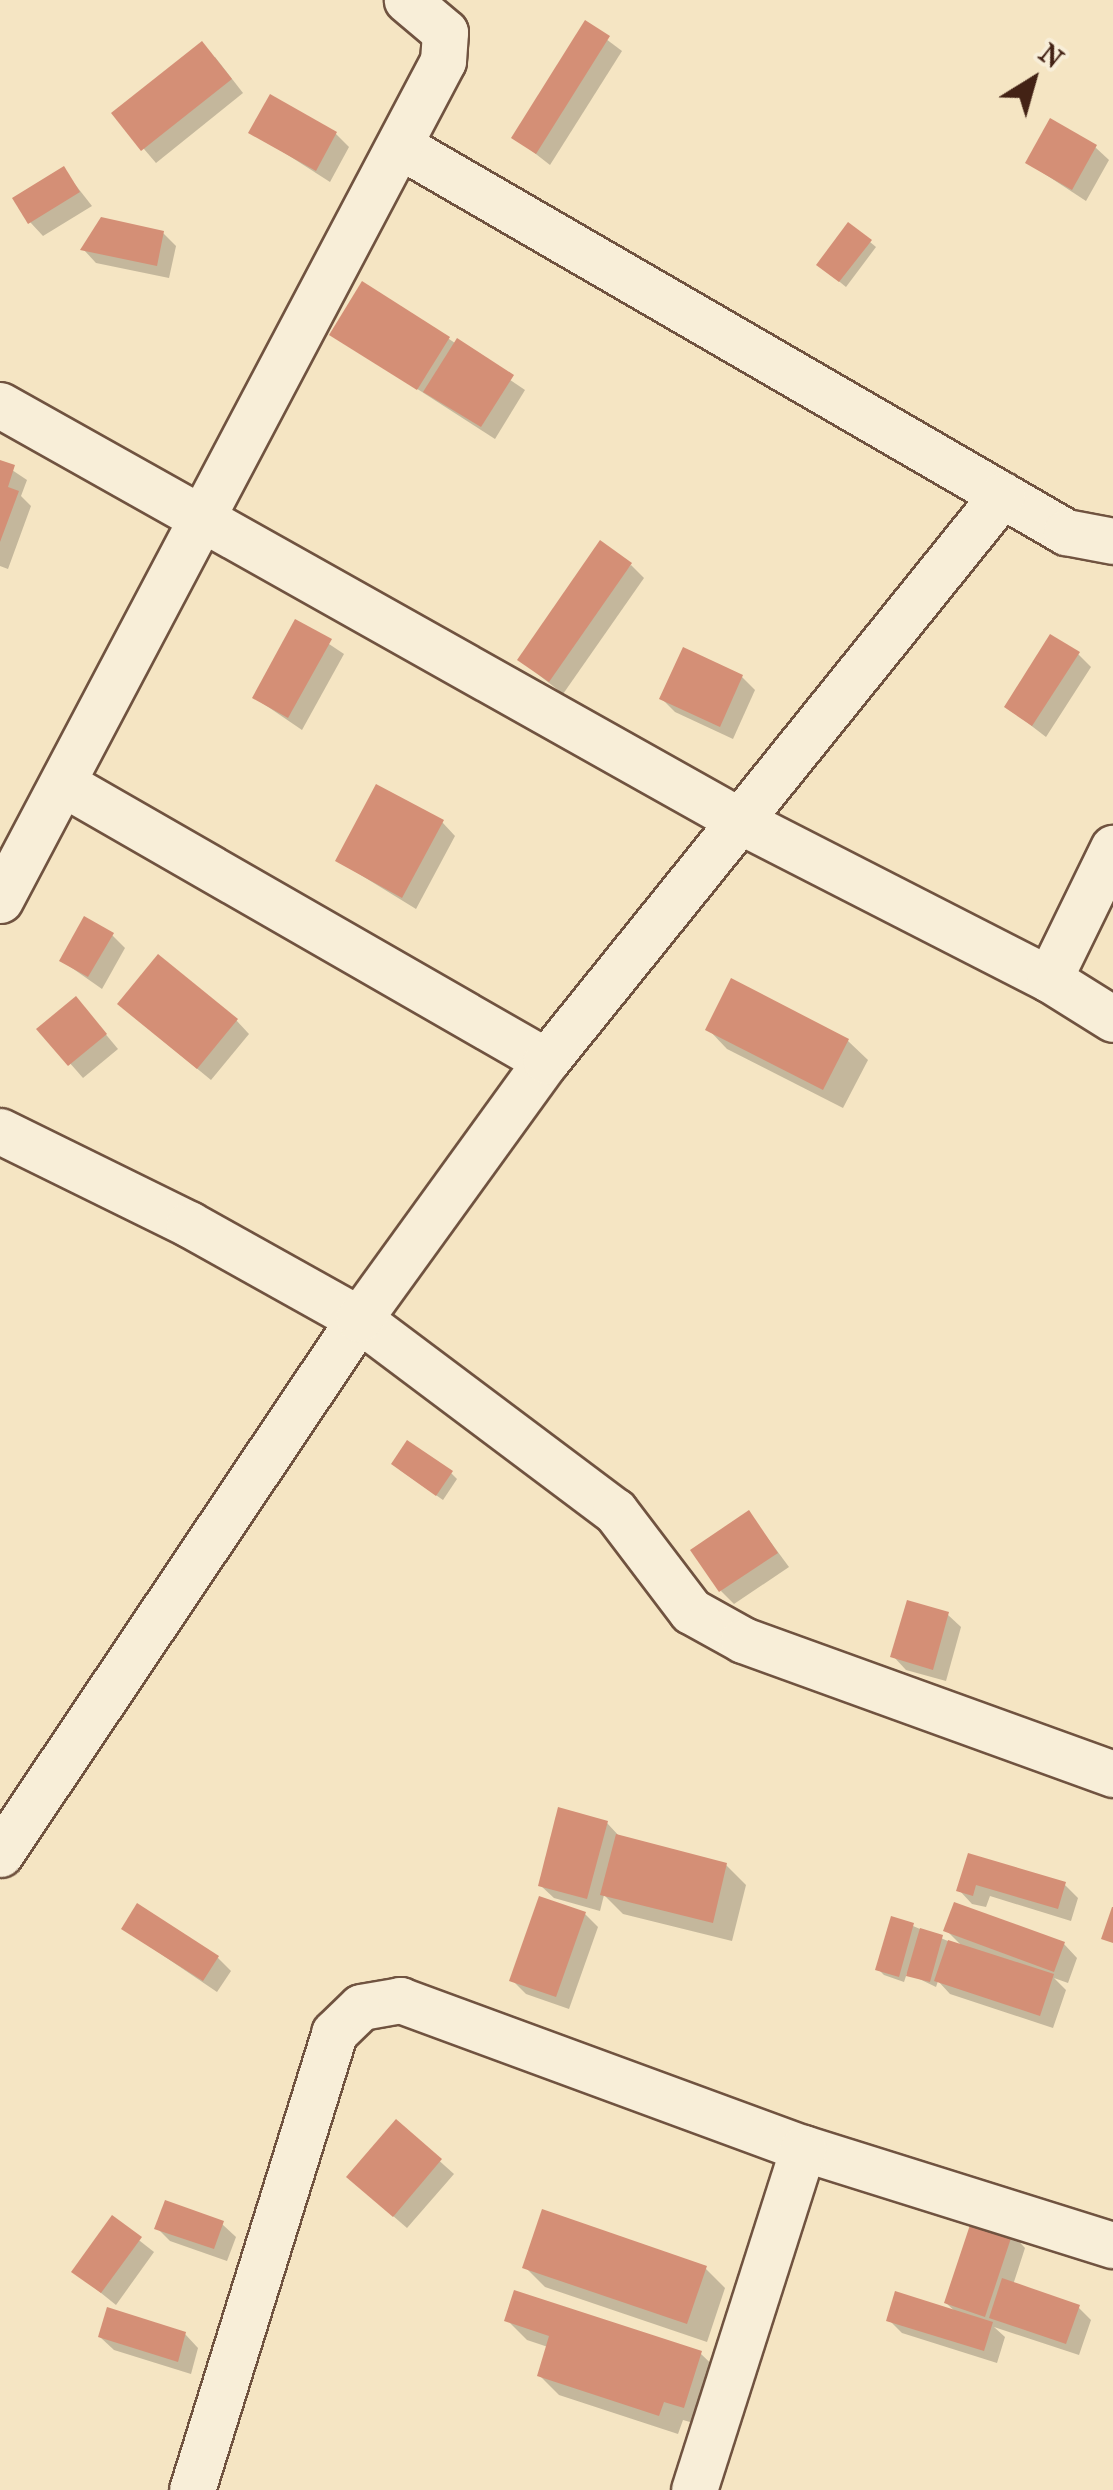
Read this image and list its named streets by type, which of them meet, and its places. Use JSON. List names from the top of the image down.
{
  "north": "top right"
}
